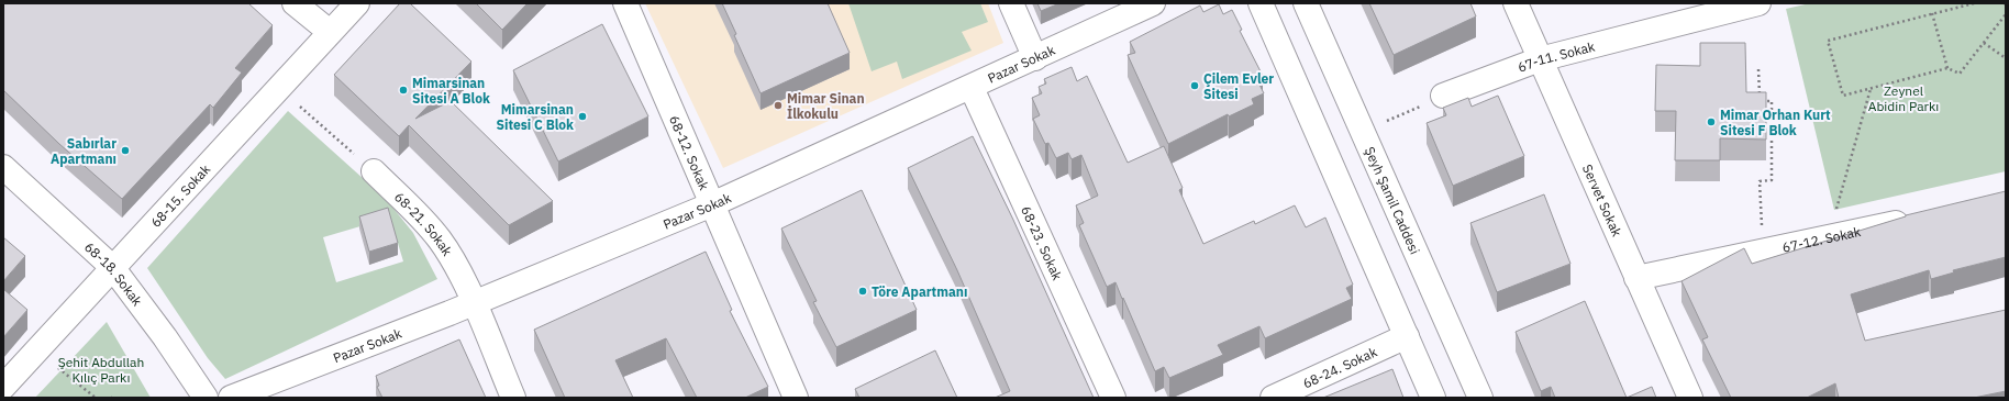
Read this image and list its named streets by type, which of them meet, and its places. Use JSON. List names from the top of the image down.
{
  "streets": {
    "street": [
      "67-11. Sokak",
      "Pazar Sokak",
      "68-12. Sokak",
      "68-15. Sokak",
      "Şeyh Şamil Caddesi",
      "Servet Sokak",
      "68-21. Sokak",
      "67-12. Sokak",
      "68-23. Sokak",
      "68-18. Sokak",
      "68-24. Sokak"
    ]
  },
  "crossings": [
    ["67-11. Sokak", "Servet Sokak"],
    ["Pazar Sokak", "68-12. Sokak"],
    ["Pazar Sokak", "68-21. Sokak"],
    ["Pazar Sokak", "68-23. Sokak"],
    ["68-15. Sokak", "68-18. Sokak"],
    ["Servet Sokak", "67-12. Sokak"]
  ],
  "parks": ["Zeynel Abidin Parkı", "Şehit Abdullah Kılıç Parkı"],
  "places": [
    "Çilem Evler Sitesi",
    "Mimarsinan Sitesi A Blok",
    "Mimar Sinan İlkokulu",
    "Mimarsinan Sitesi C Blok",
    "Mimar Orhan Kurt Sitesi F Blok",
    "Sabırlar Apartmanı",
    "Töre Apartmanı"
  ]
}
